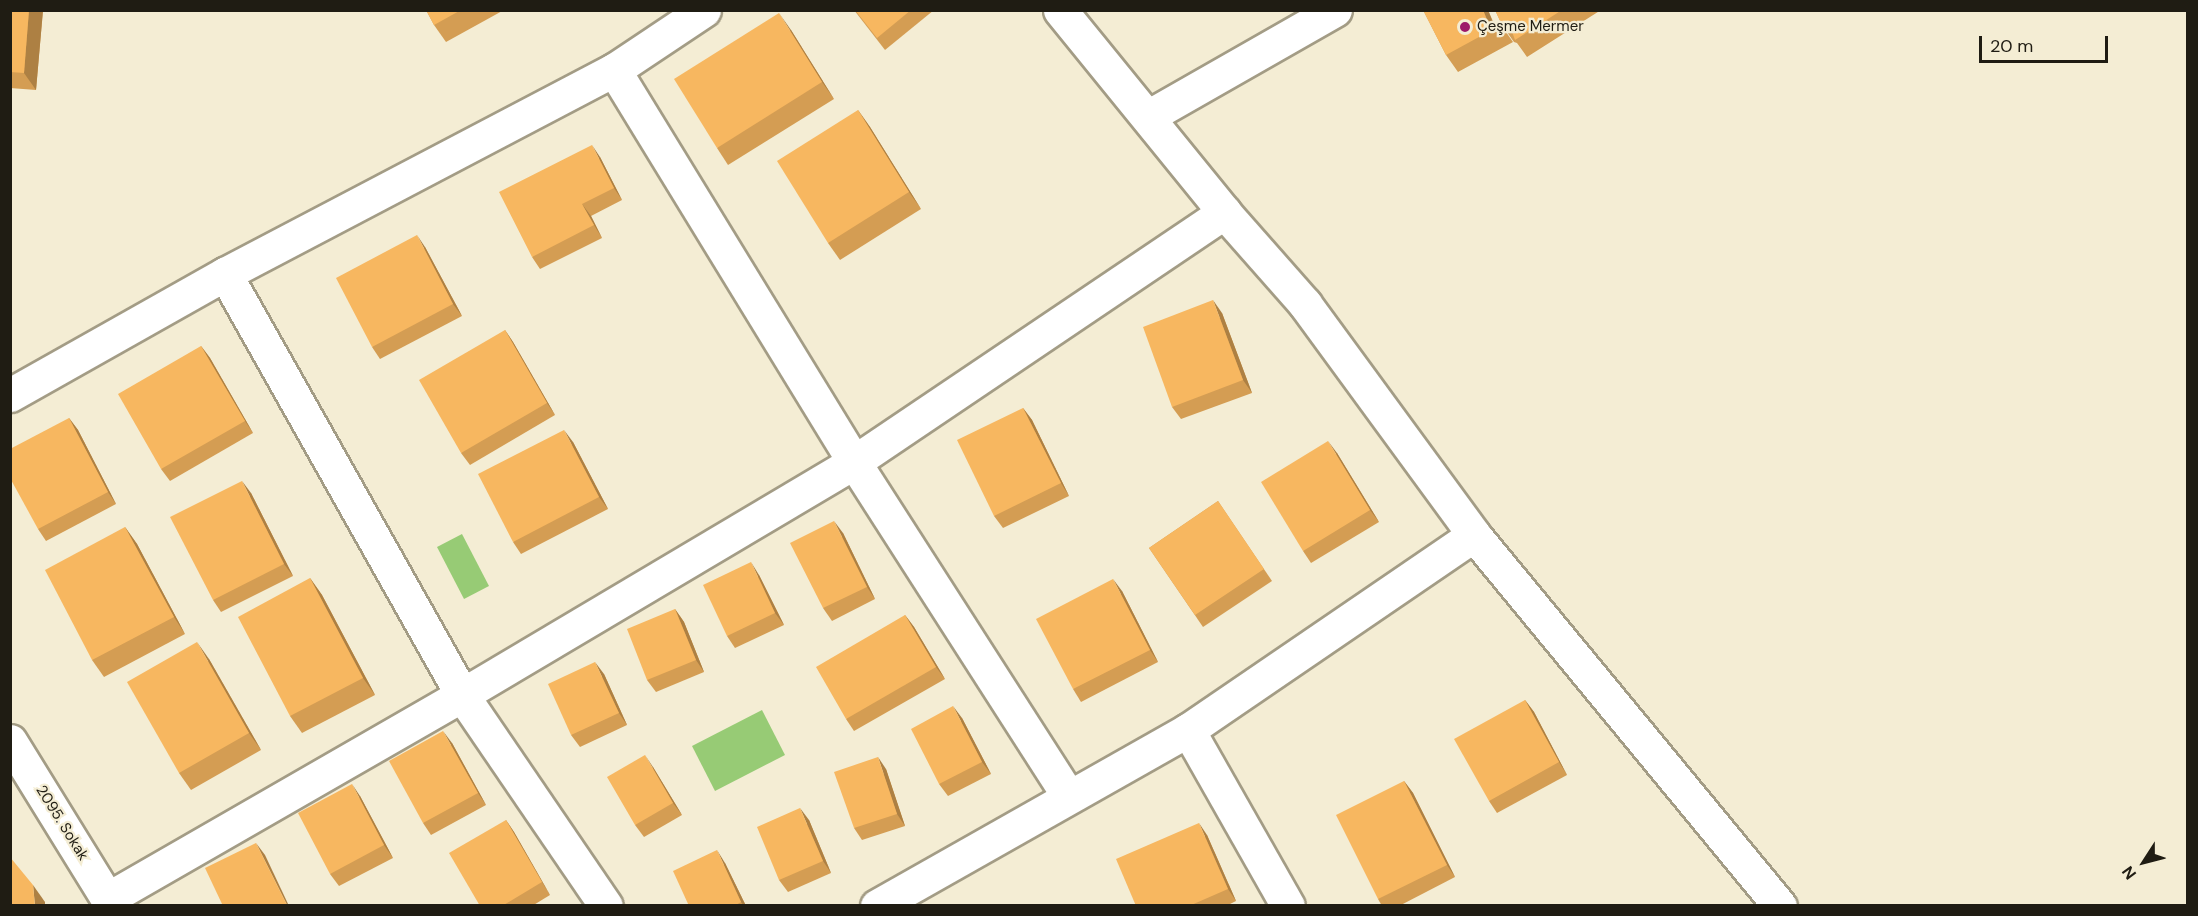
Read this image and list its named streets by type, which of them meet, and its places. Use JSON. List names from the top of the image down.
{
  "streets": {
    "street": ["2095. Sokak"]
  },
  "places": ["Çeşme Mermer"],
  "scale_bar": "20 m",
  "north": "bottom left"
}
